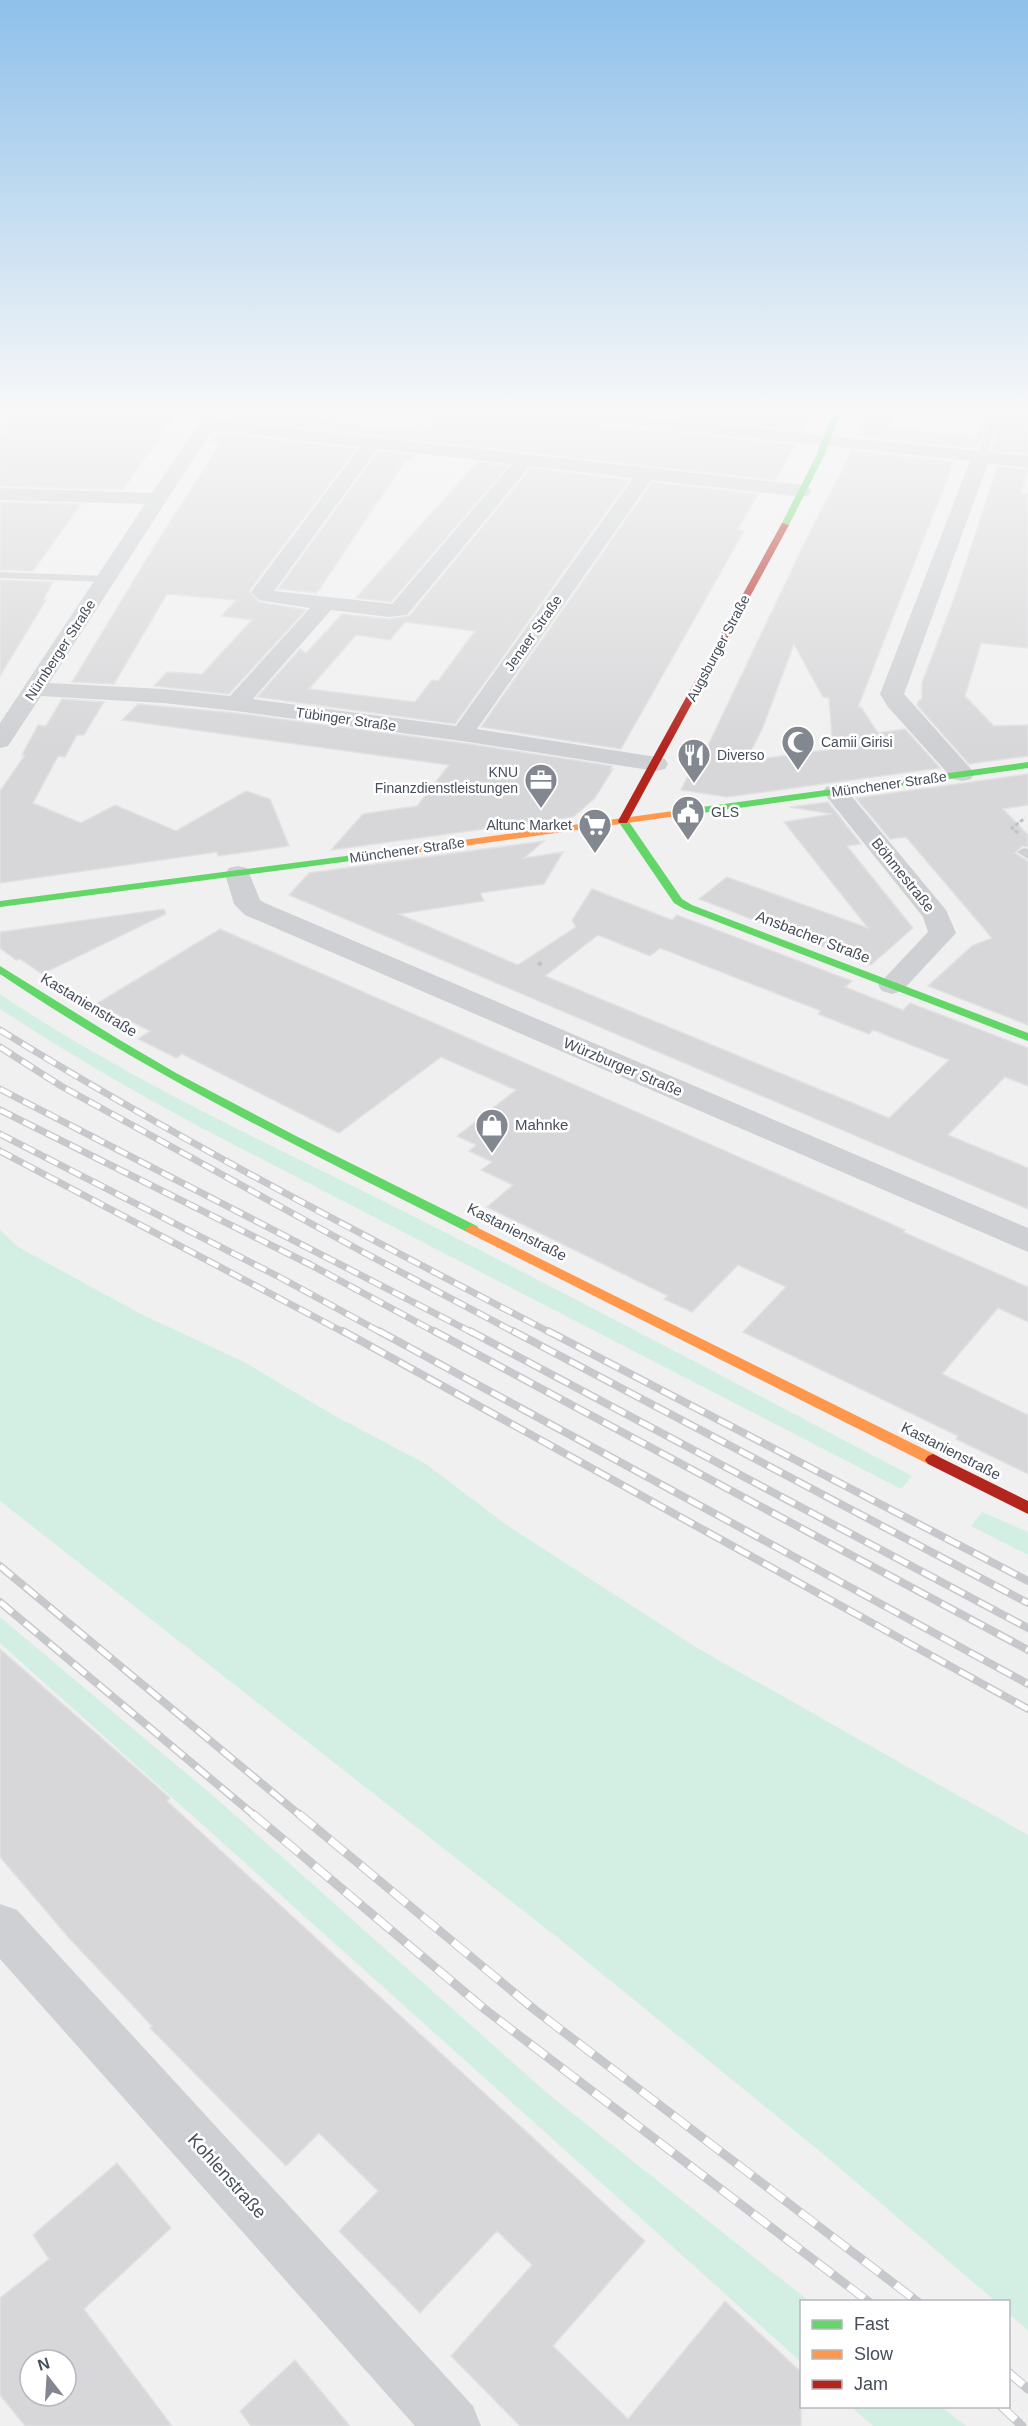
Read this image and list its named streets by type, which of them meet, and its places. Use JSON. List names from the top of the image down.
{
  "streets": {
    "street": [
      "Jenaer Straße",
      "Augsburger Straße",
      "Nürnberger Straße",
      "Tübinger Straße",
      "Münchener Straße",
      "Böhmestraße",
      "Ansbacher Straße",
      "Kastanienstraße",
      "Würzburger Straße",
      "Kohlenstraße"
    ]
  },
  "crossings": [
    ["Jenaer Straße", "Tübinger Straße"],
    ["Augsburger Straße", "Tübinger Straße"],
    ["Augsburger Straße", "Münchener Straße"],
    ["Augsburger Straße", "Ansbacher Straße"],
    ["Nürnberger Straße", "Tübinger Straße"],
    ["Münchener Straße", "Böhmestraße"],
    ["Münchener Straße", "Ansbacher Straße"],
    ["Münchener Straße", "Würzburger Straße"],
    ["Böhmestraße", "Ansbacher Straße"]
  ],
  "places": {
    "mosque": ["Camii Girisi"],
    "restaurant": ["Diverso"],
    "office": ["KNU Finanzdienstleistungen"],
    "public building": ["GLS"],
    "supermarket": ["Altunc Market"],
    "shop": ["Mahnke"]
  },
  "legend": ["Fast", "Slow", "Jam"],
  "north": "top"
}
